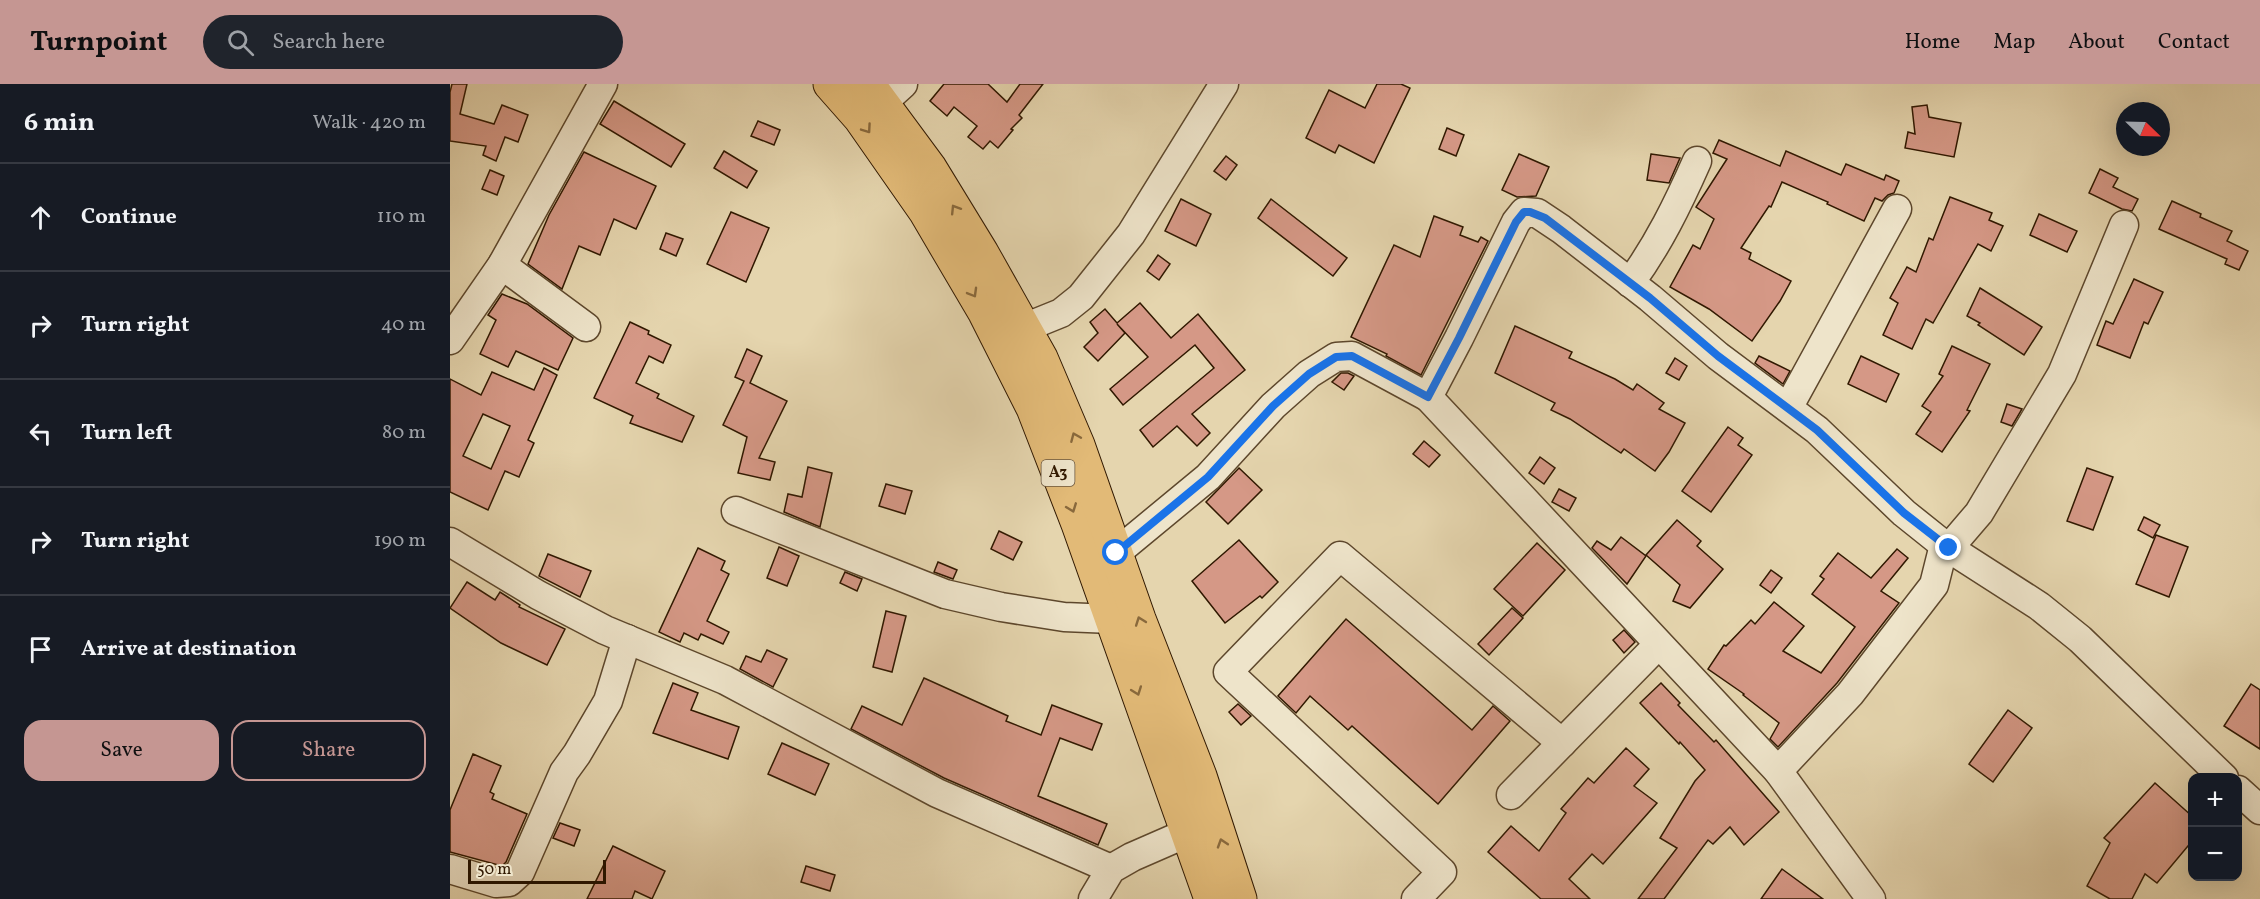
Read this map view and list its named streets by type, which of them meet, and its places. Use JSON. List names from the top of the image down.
{
  "streets": {
    "highway": ["A3"]
  },
  "scale_bar": "50 m",
  "north": "bottom right",
  "page": {
    "header": "Turnpoint",
    "search": "Search here",
    "nav": [
      "Home",
      "Map",
      "About",
      "Contact"
    ],
    "heading": ["6 min", "Walk · 420 m"],
    "list": [
      ["Continue", "110 m"],
      ["Turn right", "40 m"],
      ["Turn left", "80 m"],
      ["Turn right", "190 m"],
      "Arrive at destination"
    ],
    "buttons": ["Save", "Share"],
    "map_buttons": ["+", "−"],
    "scale": "50 m"
  }
}
